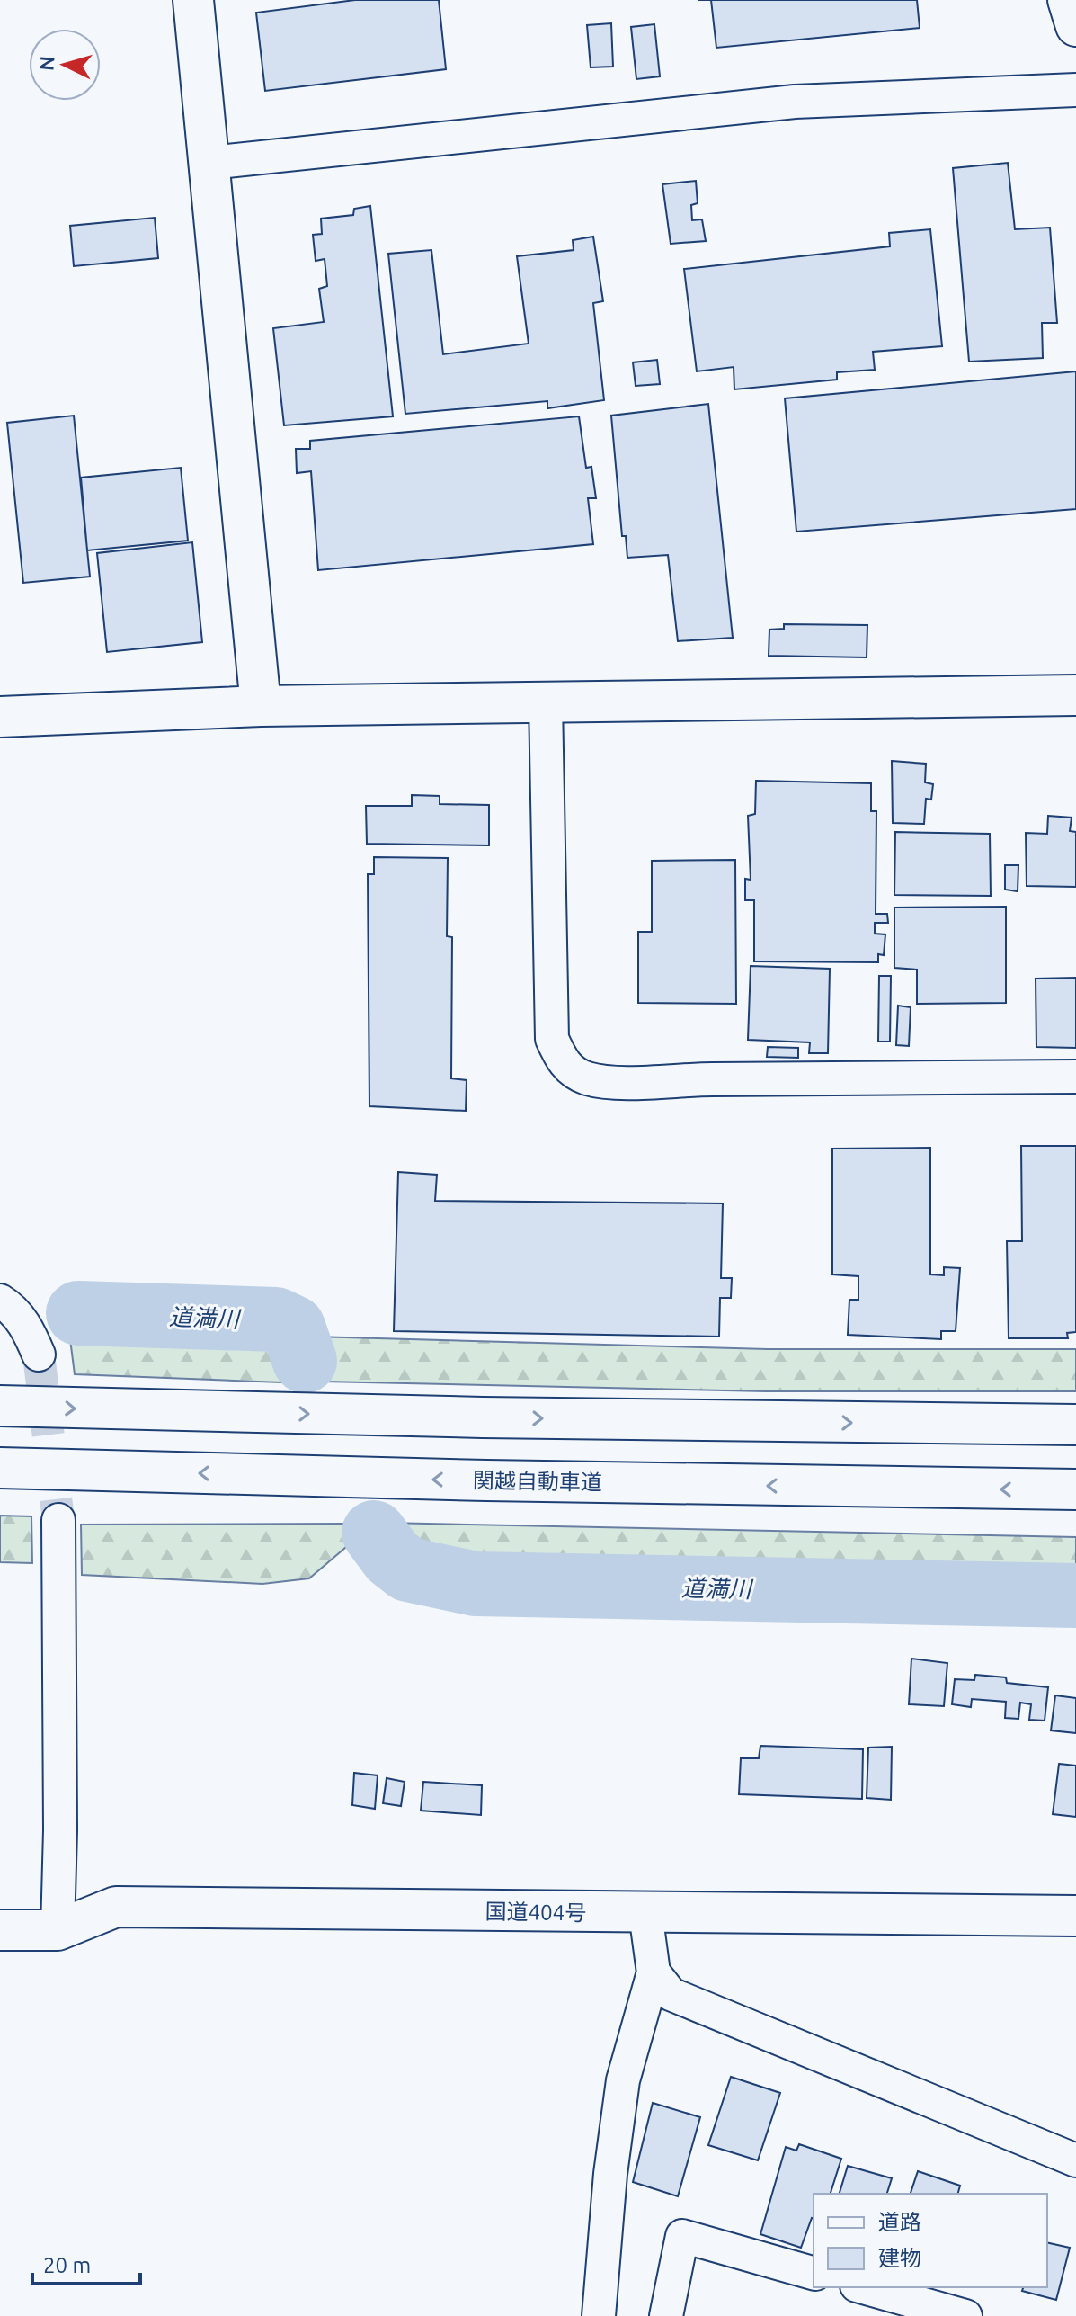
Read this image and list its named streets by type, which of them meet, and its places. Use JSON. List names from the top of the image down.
{
  "streets": {
    "main road": ["関越自動車道", "国道404号"]
  },
  "water": ["道満川"],
  "legend": ["道路", "建物"],
  "scale_bar": "20 m",
  "north": "left"
}
